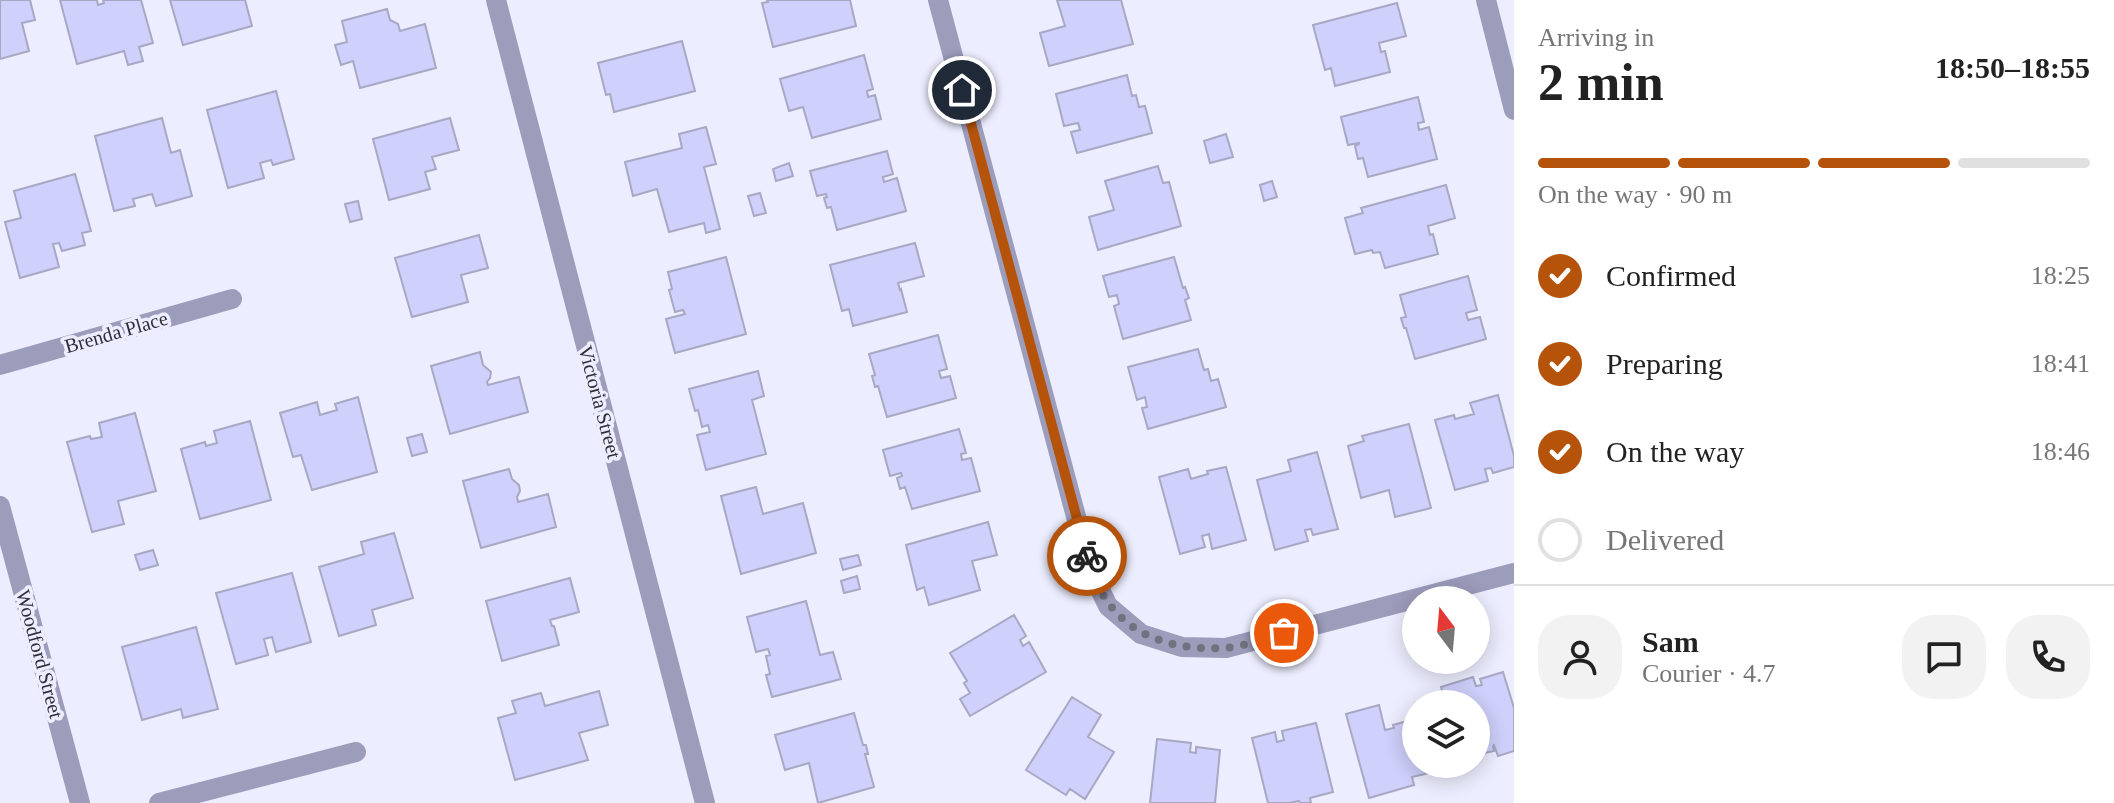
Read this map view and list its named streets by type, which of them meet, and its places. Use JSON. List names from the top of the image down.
{
  "streets": {
    "street": ["Brenda Place", "Victoria Street", "Woodford Street"]
  },
  "north": "top",
  "page": {
    "heading": ["2 min", "Arriving in", "18:50–18:55"],
    "panel": ["Sam", "Courier · 4.7"],
    "bar": "On the way · 90 m",
    "list": [
      ["Confirmed", "18:25"],
      ["Preparing", "18:41"],
      ["On the way", "18:46"],
      "Delivered"
    ]
  }
}
